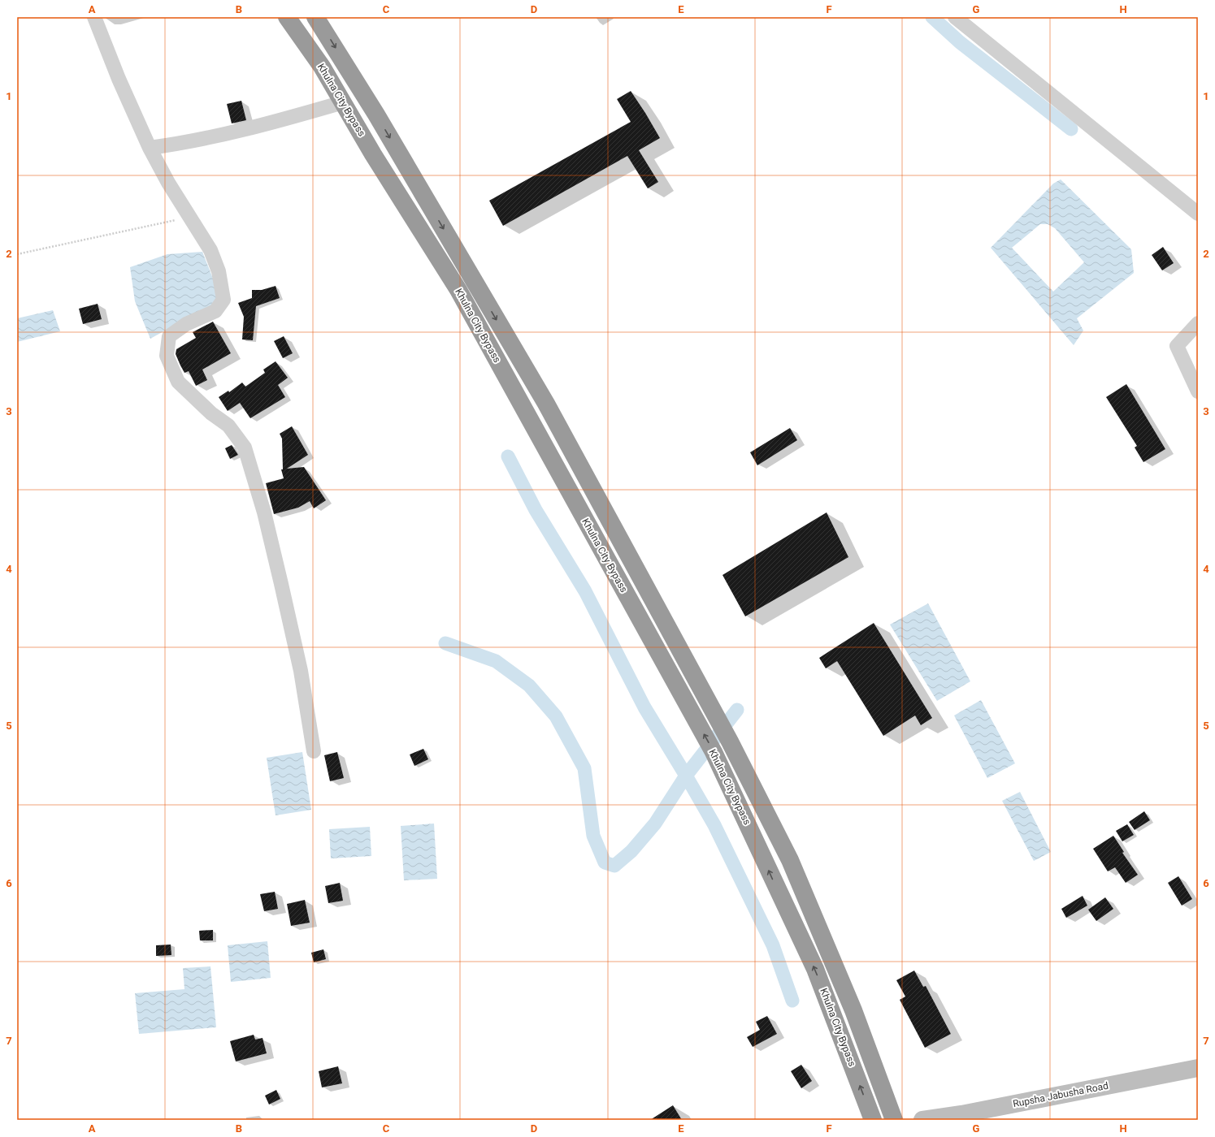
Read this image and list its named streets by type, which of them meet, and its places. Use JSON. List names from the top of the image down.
{
  "streets": {
    "highway": ["Khulna City Bypass"],
    "main road": ["Rupsha Jabusha Road"]
  },
  "grid": {
    "columns": [
      "A",
      "B",
      "C",
      "D",
      "E",
      "F",
      "G",
      "H"
    ],
    "rows": [
      "1",
      "2",
      "3",
      "4",
      "5",
      "6",
      "7"
    ]
  }
}
